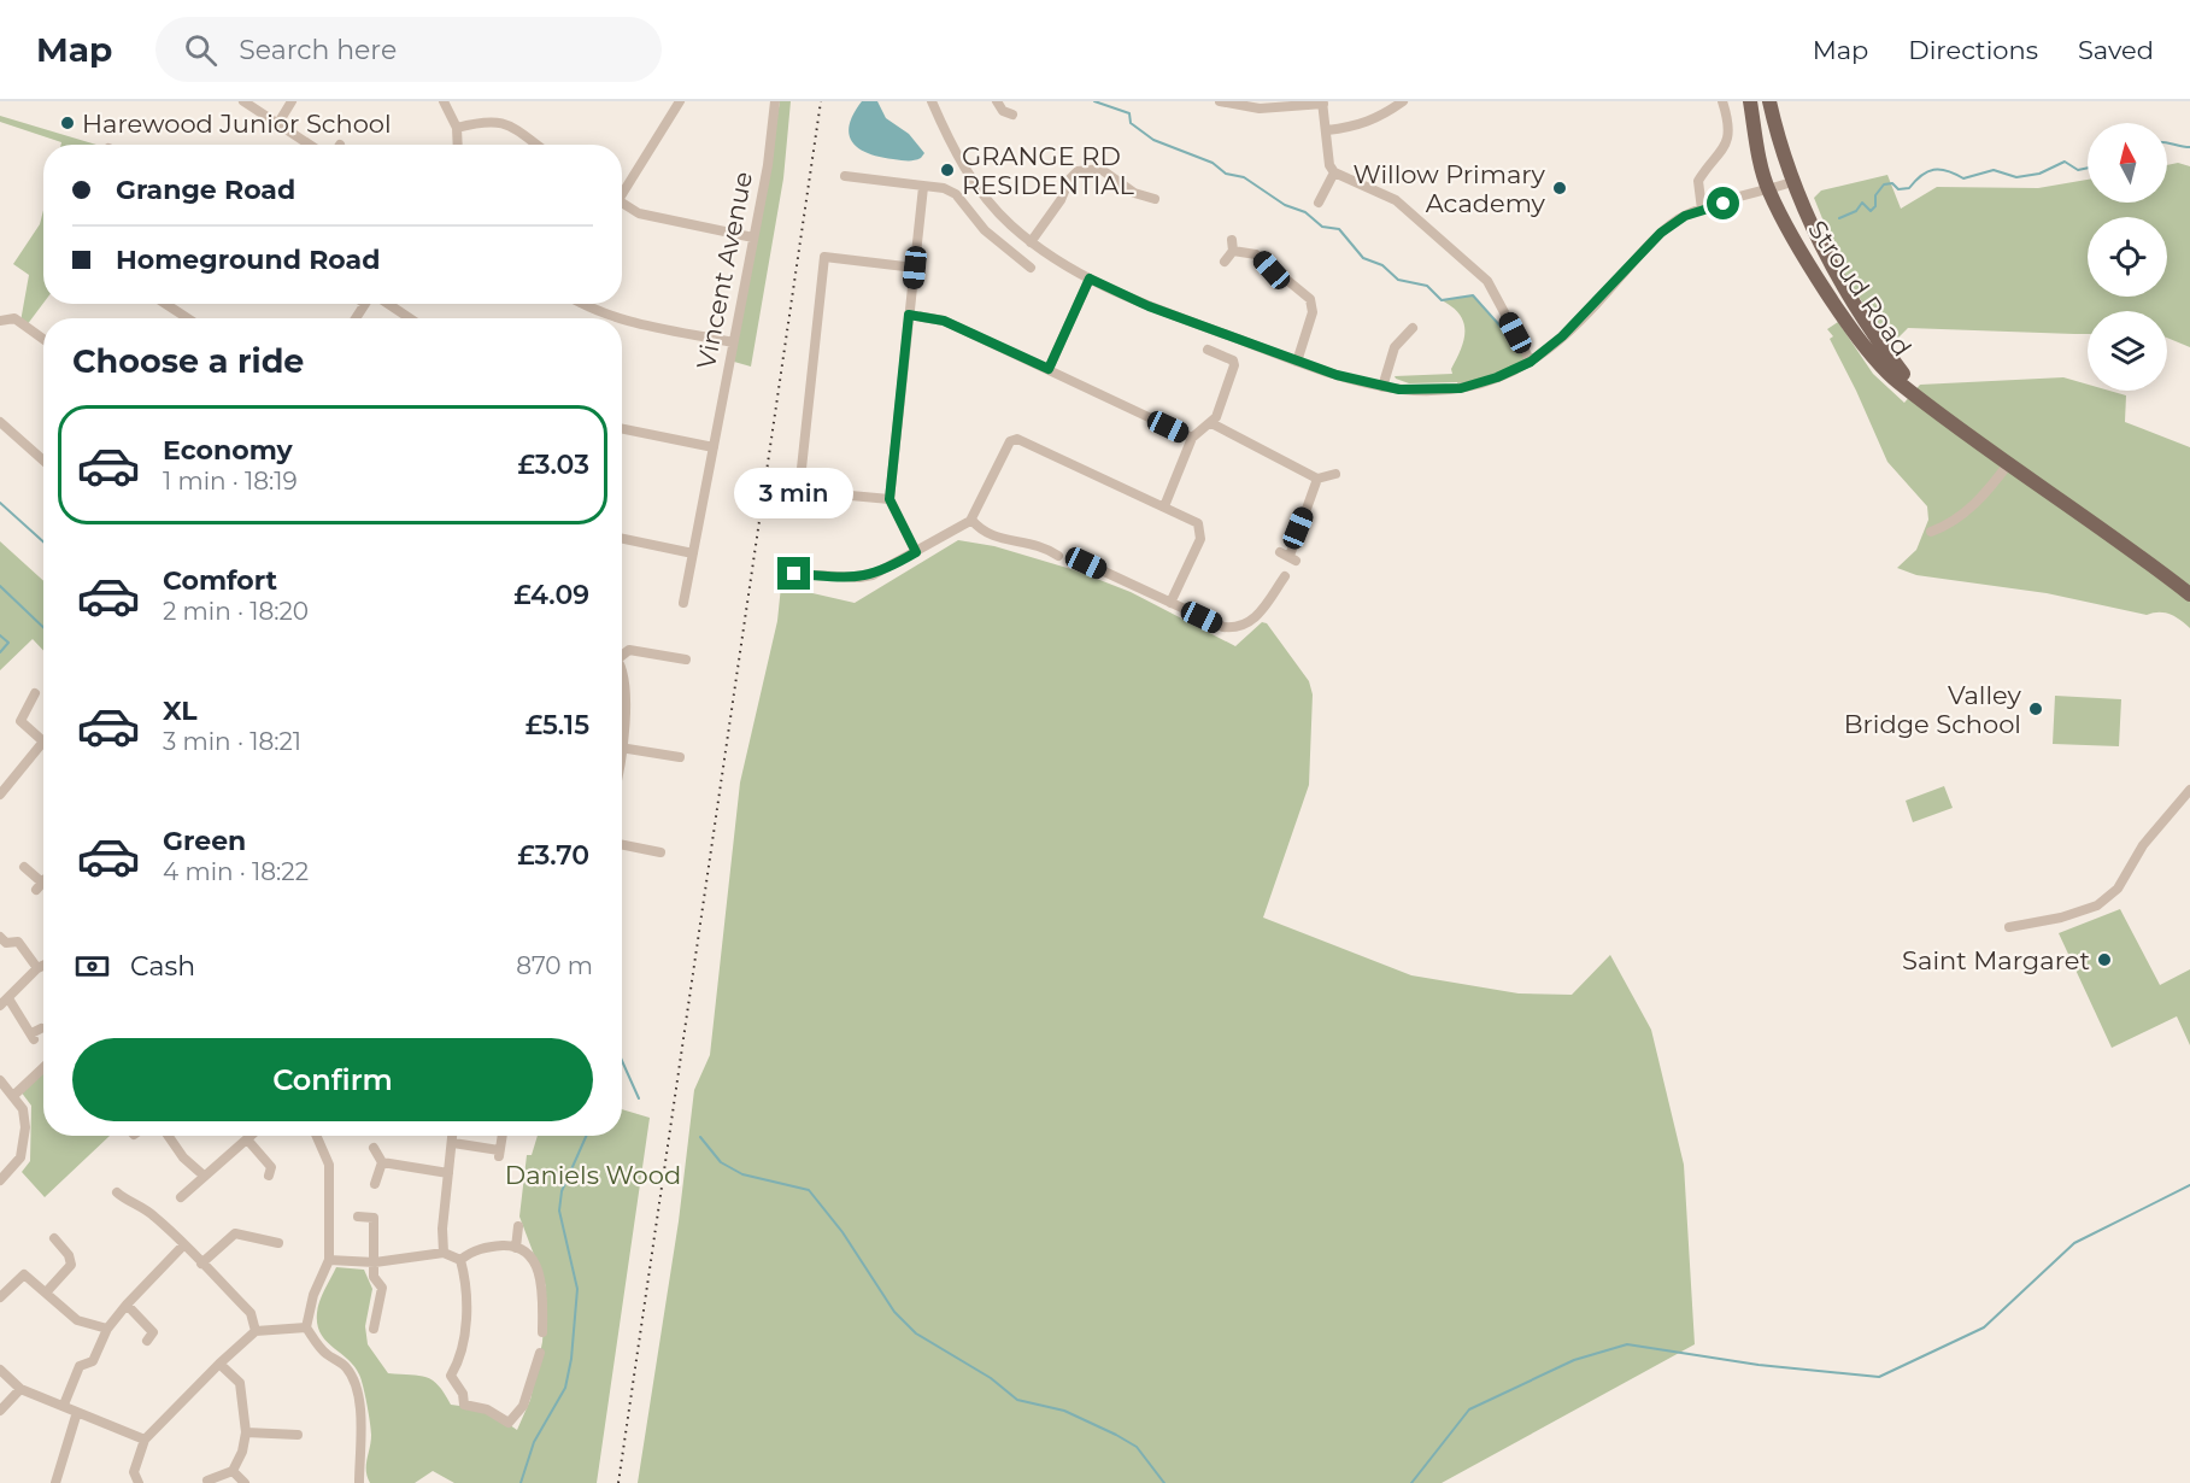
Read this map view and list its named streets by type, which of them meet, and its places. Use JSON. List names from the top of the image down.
{
  "streets": {
    "main road": ["Stroud Road"],
    "street": ["Vincent Avenue"]
  },
  "parks": ["Daniels Wood"],
  "places": [
    "Harewood Junior School",
    "GRANGE RD RESIDENTIAL",
    "Willow Primary Academy",
    "Valley Bridge School",
    "Saint Margaret"
  ],
  "north": "top",
  "page": {
    "header": "Map",
    "search": "Search here",
    "nav": ["Map", "Directions", "Saved"],
    "banner": ["Grange Road", "Homeground Road"],
    "heading": "Choose a ride",
    "list": [
      {
        "name": "Economy",
        "note": "1 min · 18:19",
        "value": "£3.03"
      },
      {
        "name": "Comfort",
        "note": "2 min · 18:20",
        "value": "£4.09"
      },
      {
        "name": "XL",
        "note": "3 min · 18:21",
        "value": "£5.15"
      },
      {
        "name": "Green",
        "note": "4 min · 18:22",
        "value": "£3.70"
      }
    ],
    "bubble": "3 min",
    "pay": ["Cash", "870 m"],
    "buttons": "Confirm"
  }
}
